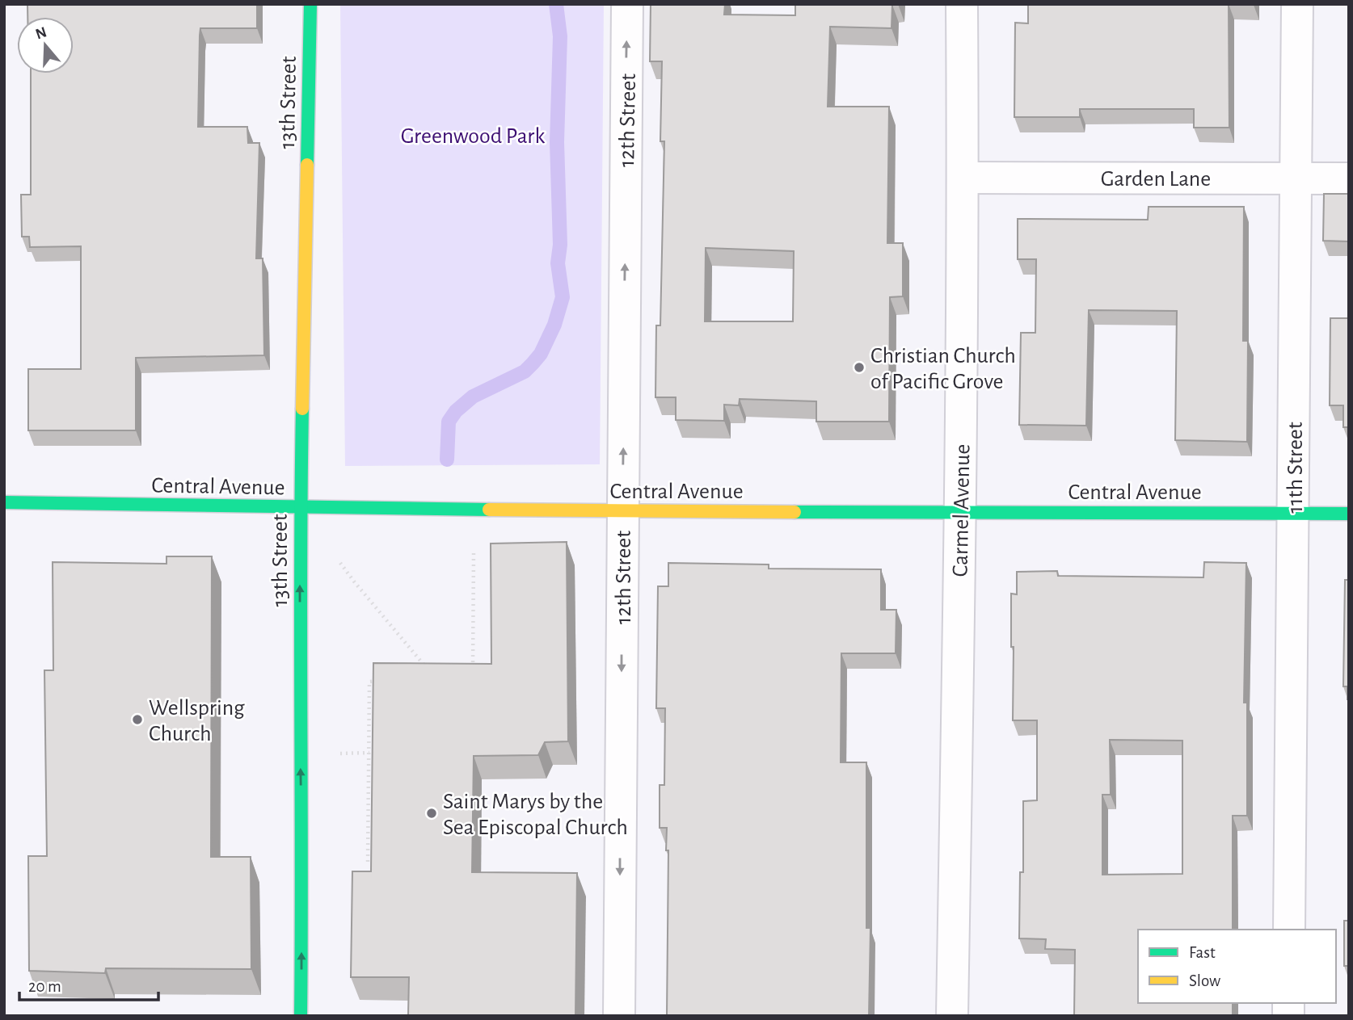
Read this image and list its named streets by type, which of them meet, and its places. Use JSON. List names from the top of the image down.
{
  "streets": {
    "street": [
      "13th Street",
      "12th Street",
      "Garden Lane",
      "11th Street",
      "Central Avenue",
      "Carmel Avenue"
    ]
  },
  "crossings": [
    ["13th Street", "Central Avenue"],
    ["12th Street", "Central Avenue"],
    ["Garden Lane", "11th Street"],
    ["Garden Lane", "Carmel Avenue"],
    ["11th Street", "Central Avenue"],
    ["Central Avenue", "Carmel Avenue"]
  ],
  "one_way": ["13th Street"],
  "parks": ["Greenwood Park"],
  "places": ["Christian Church of Pacific Grove", "Wellspring Church", "Saint Marys by the Sea Episcopal Church"],
  "legend": ["Fast", "Slow"],
  "scale_bar": "20 m",
  "north": "top"
}
